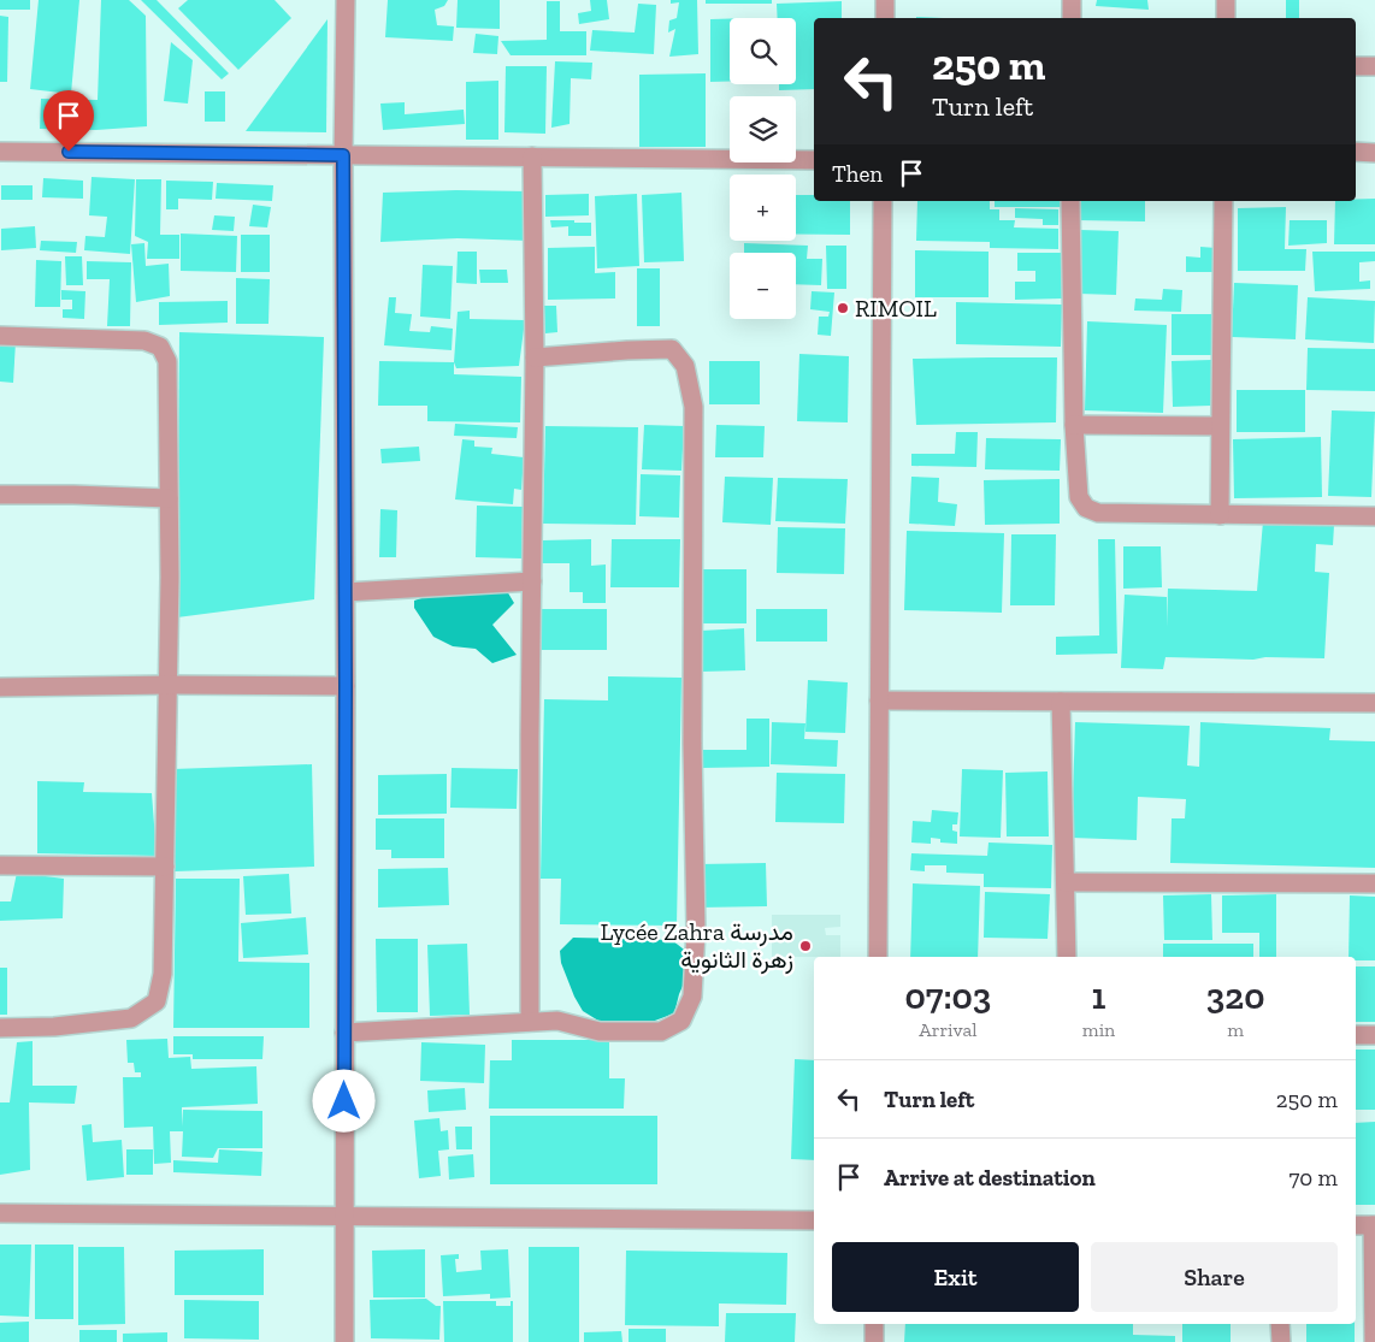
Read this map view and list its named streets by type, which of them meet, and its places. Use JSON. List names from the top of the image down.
{
  "places": ["RIMOIL", "Lycée Zahra مدرسة زهرة الثانوية"],
  "page": {
    "map_buttons": ["+", "−"],
    "turn": ["250 m", "Turn left"],
    "then": "Then",
    "eta": [
      "07:03",
      "Arrival",
      "1",
      "min",
      "320",
      "m"
    ],
    "list": [
      {
        "name": "Turn left",
        "value": "250 m"
      },
      {
        "name": "Arrive at destination",
        "value": "70 m"
      }
    ],
    "buttons": ["Exit", "Share"]
  }
}
